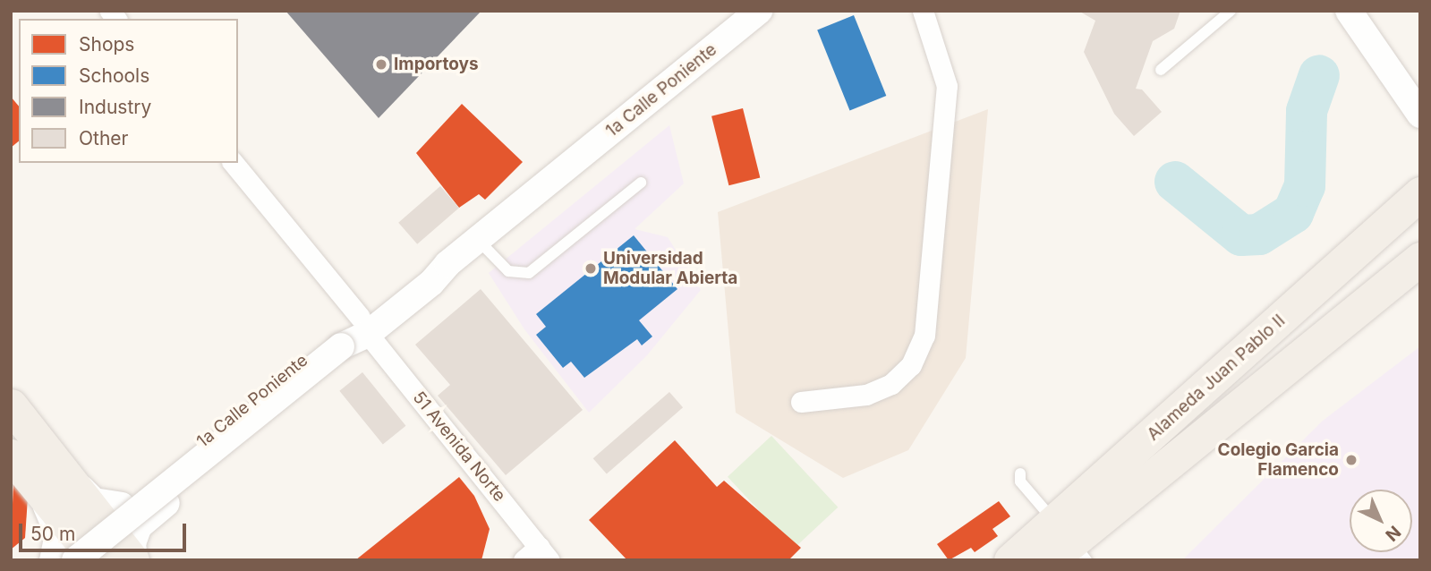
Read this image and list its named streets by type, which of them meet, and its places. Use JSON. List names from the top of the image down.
{
  "streets": {
    "main road": ["Alameda Juan Pablo II"],
    "street": ["1a Calle Poniente", "51 Avenida Norte"]
  },
  "crossings": [
    ["1a Calle Poniente", "51 Avenida Norte"]
  ],
  "places": ["Importoys", "Universidad Modular Abierta", "Colegio Garcia Flamenco"],
  "legend": [
    "Shops",
    "Schools",
    "Industry",
    "Other"
  ],
  "scale_bar": "50 m",
  "north": "bottom right"
}
